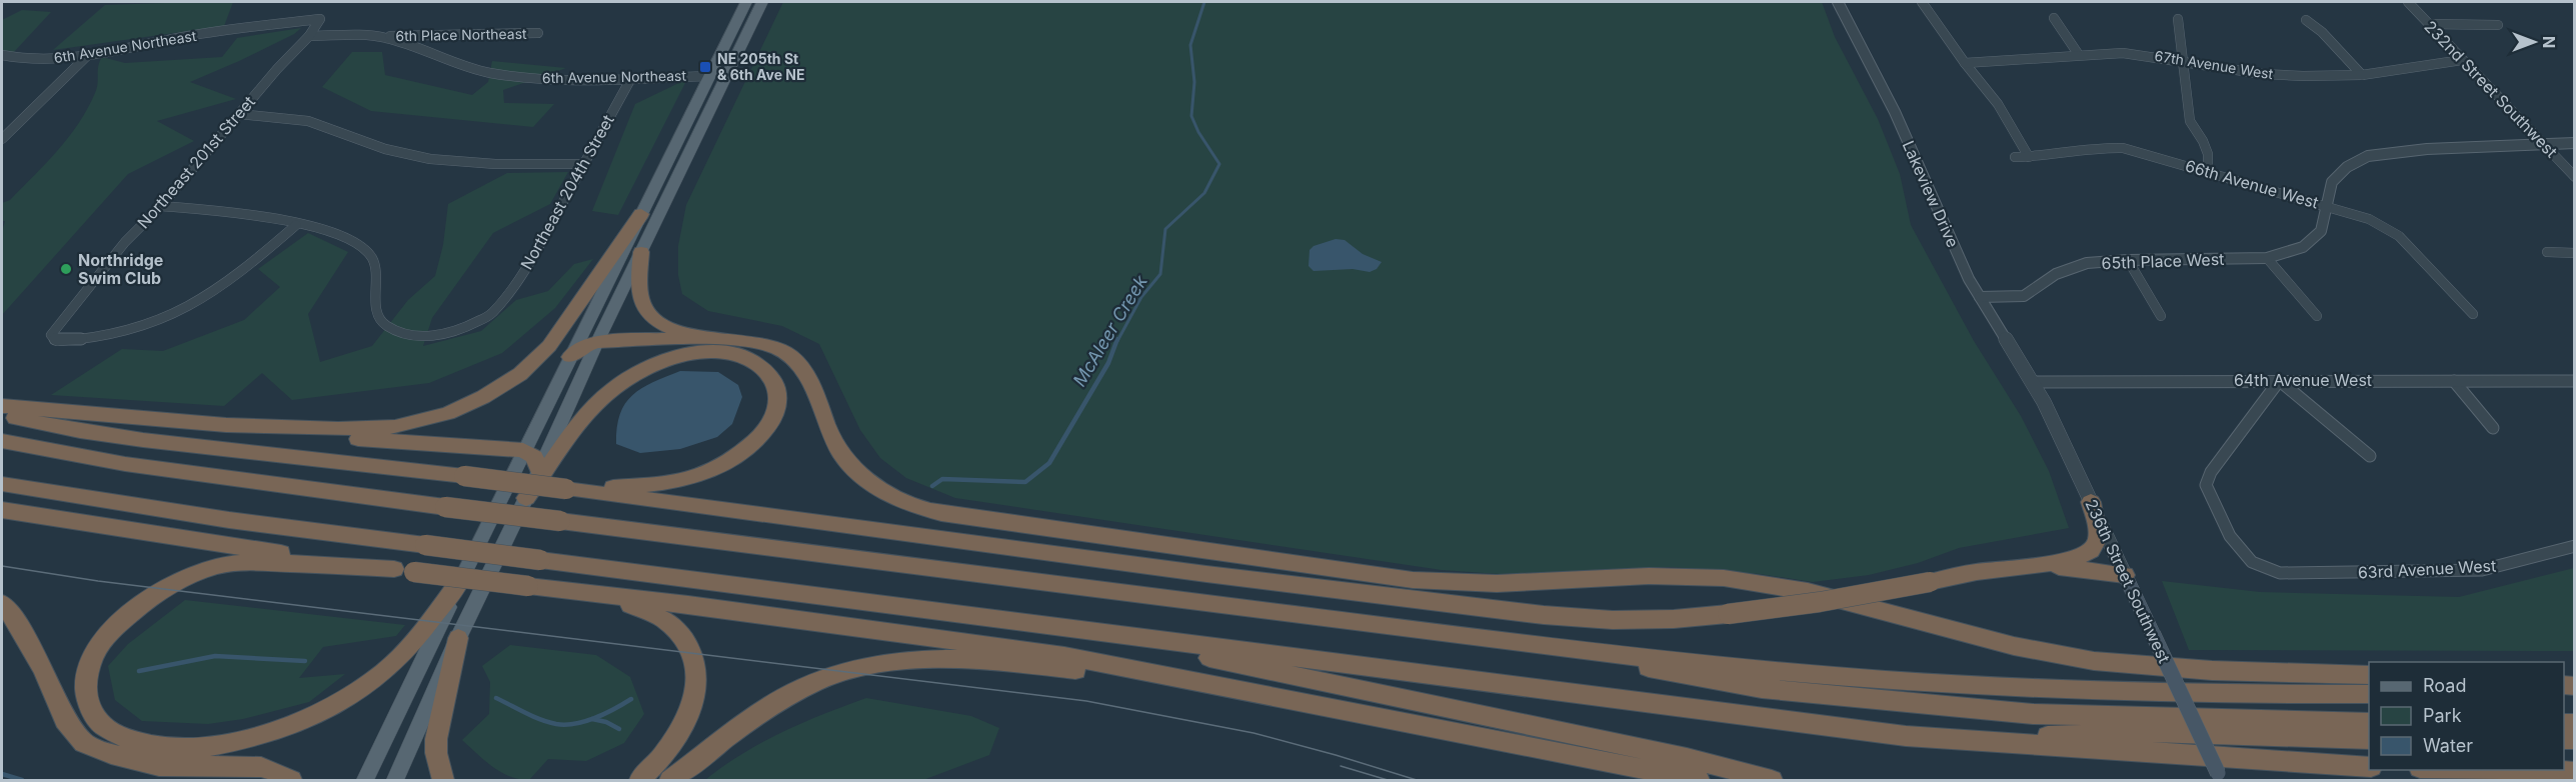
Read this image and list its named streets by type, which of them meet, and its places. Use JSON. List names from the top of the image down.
{
  "streets": {
    "main road": ["236th Street Southwest"],
    "street": [
      "6th Place Northeast",
      "6th Avenue Northeast",
      "67th Avenue West",
      "232nd Street Southwest",
      "Northeast 201st Street",
      "66th Avenue West",
      "Northeast 204th Street",
      "Lakeview Drive",
      "65th Place West",
      "64th Avenue West",
      "63rd Avenue West"
    ]
  },
  "crossings": [
    ["6th Place Northeast", "6th Avenue Northeast"],
    ["6th Avenue Northeast", "Northeast 201st Street"],
    ["6th Avenue Northeast", "Northeast 204th Street"],
    ["67th Avenue West", "232nd Street Southwest"],
    ["232nd Street Southwest", "66th Avenue West"],
    ["Northeast 201st Street", "Northeast 204th Street"],
    ["66th Avenue West", "65th Place West"],
    ["Lakeview Drive", "65th Place West"],
    ["Lakeview Drive", "64th Avenue West"],
    ["Lakeview Drive", "236th Street Southwest"],
    ["64th Avenue West", "63rd Avenue West"],
    ["64th Avenue West", "236th Street Southwest"]
  ],
  "water": ["McAleer Creek"],
  "places": {
    "transit": ["NE 205th St & 6th Ave NE"],
    "other": ["Northridge Swim Club"]
  },
  "legend": ["Road", "Park", "Water"],
  "north": "right"
}
